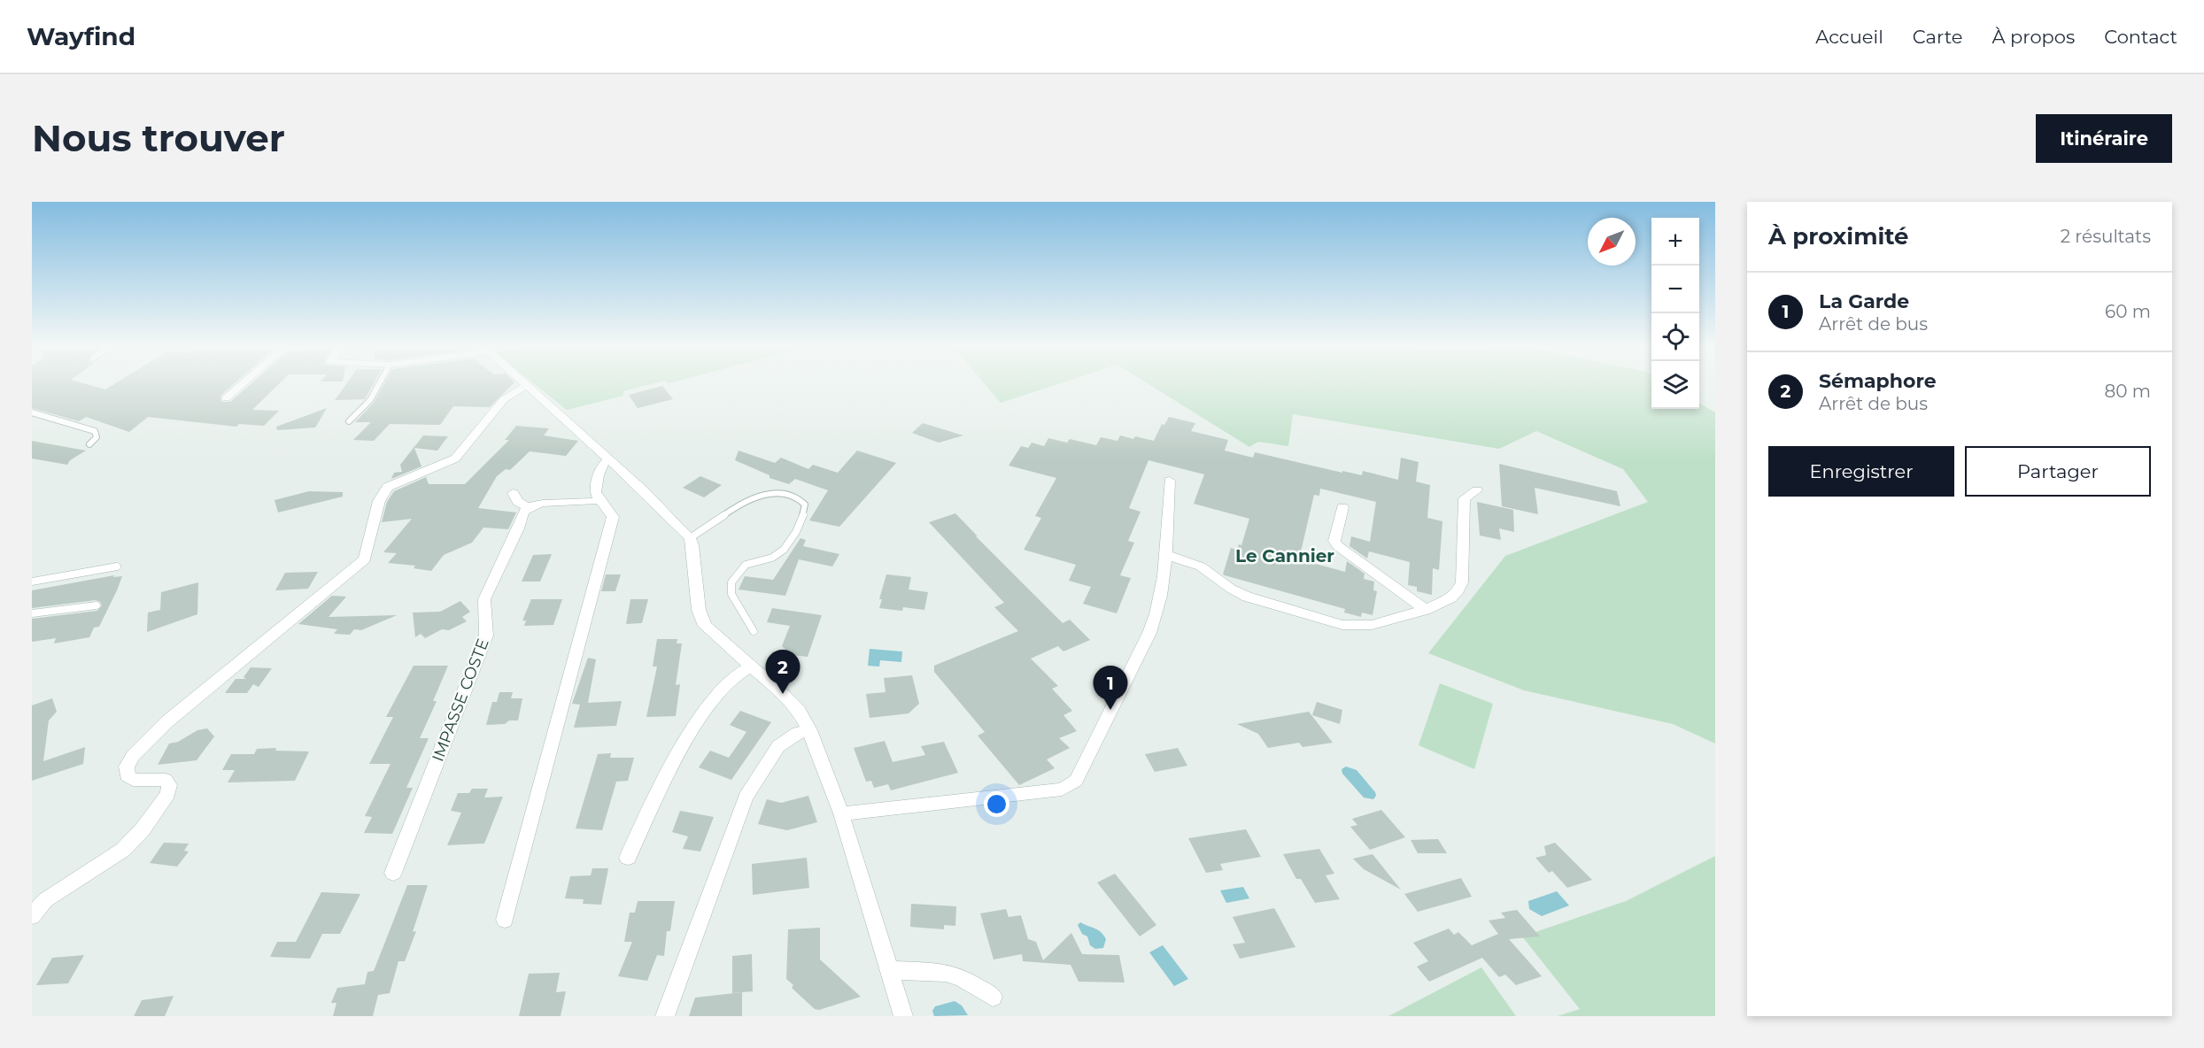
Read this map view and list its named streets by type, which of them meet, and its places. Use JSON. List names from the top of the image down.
{
  "streets": {
    "street": ["IMPASSE COSTE"]
  },
  "districts": ["Le Cannier"],
  "north": "bottom left",
  "page": {
    "header": "Wayfind",
    "nav": [
      "Accueil",
      "Carte",
      "À propos",
      "Contact"
    ],
    "buttons": [
      "Itinéraire",
      ["Enregistrer", "Partager"]
    ],
    "title": "Nous trouver",
    "heading": ["À proximité", "2 résultats"],
    "map_buttons": ["+", "−"],
    "list": [
      {
        "mark": "1",
        "name": "La Garde",
        "note": "Arrêt de bus",
        "value": "60 m"
      },
      {
        "mark": "2",
        "name": "Sémaphore",
        "note": "Arrêt de bus",
        "value": "80 m"
      }
    ],
    "pins": ["2", "1"]
  }
}
